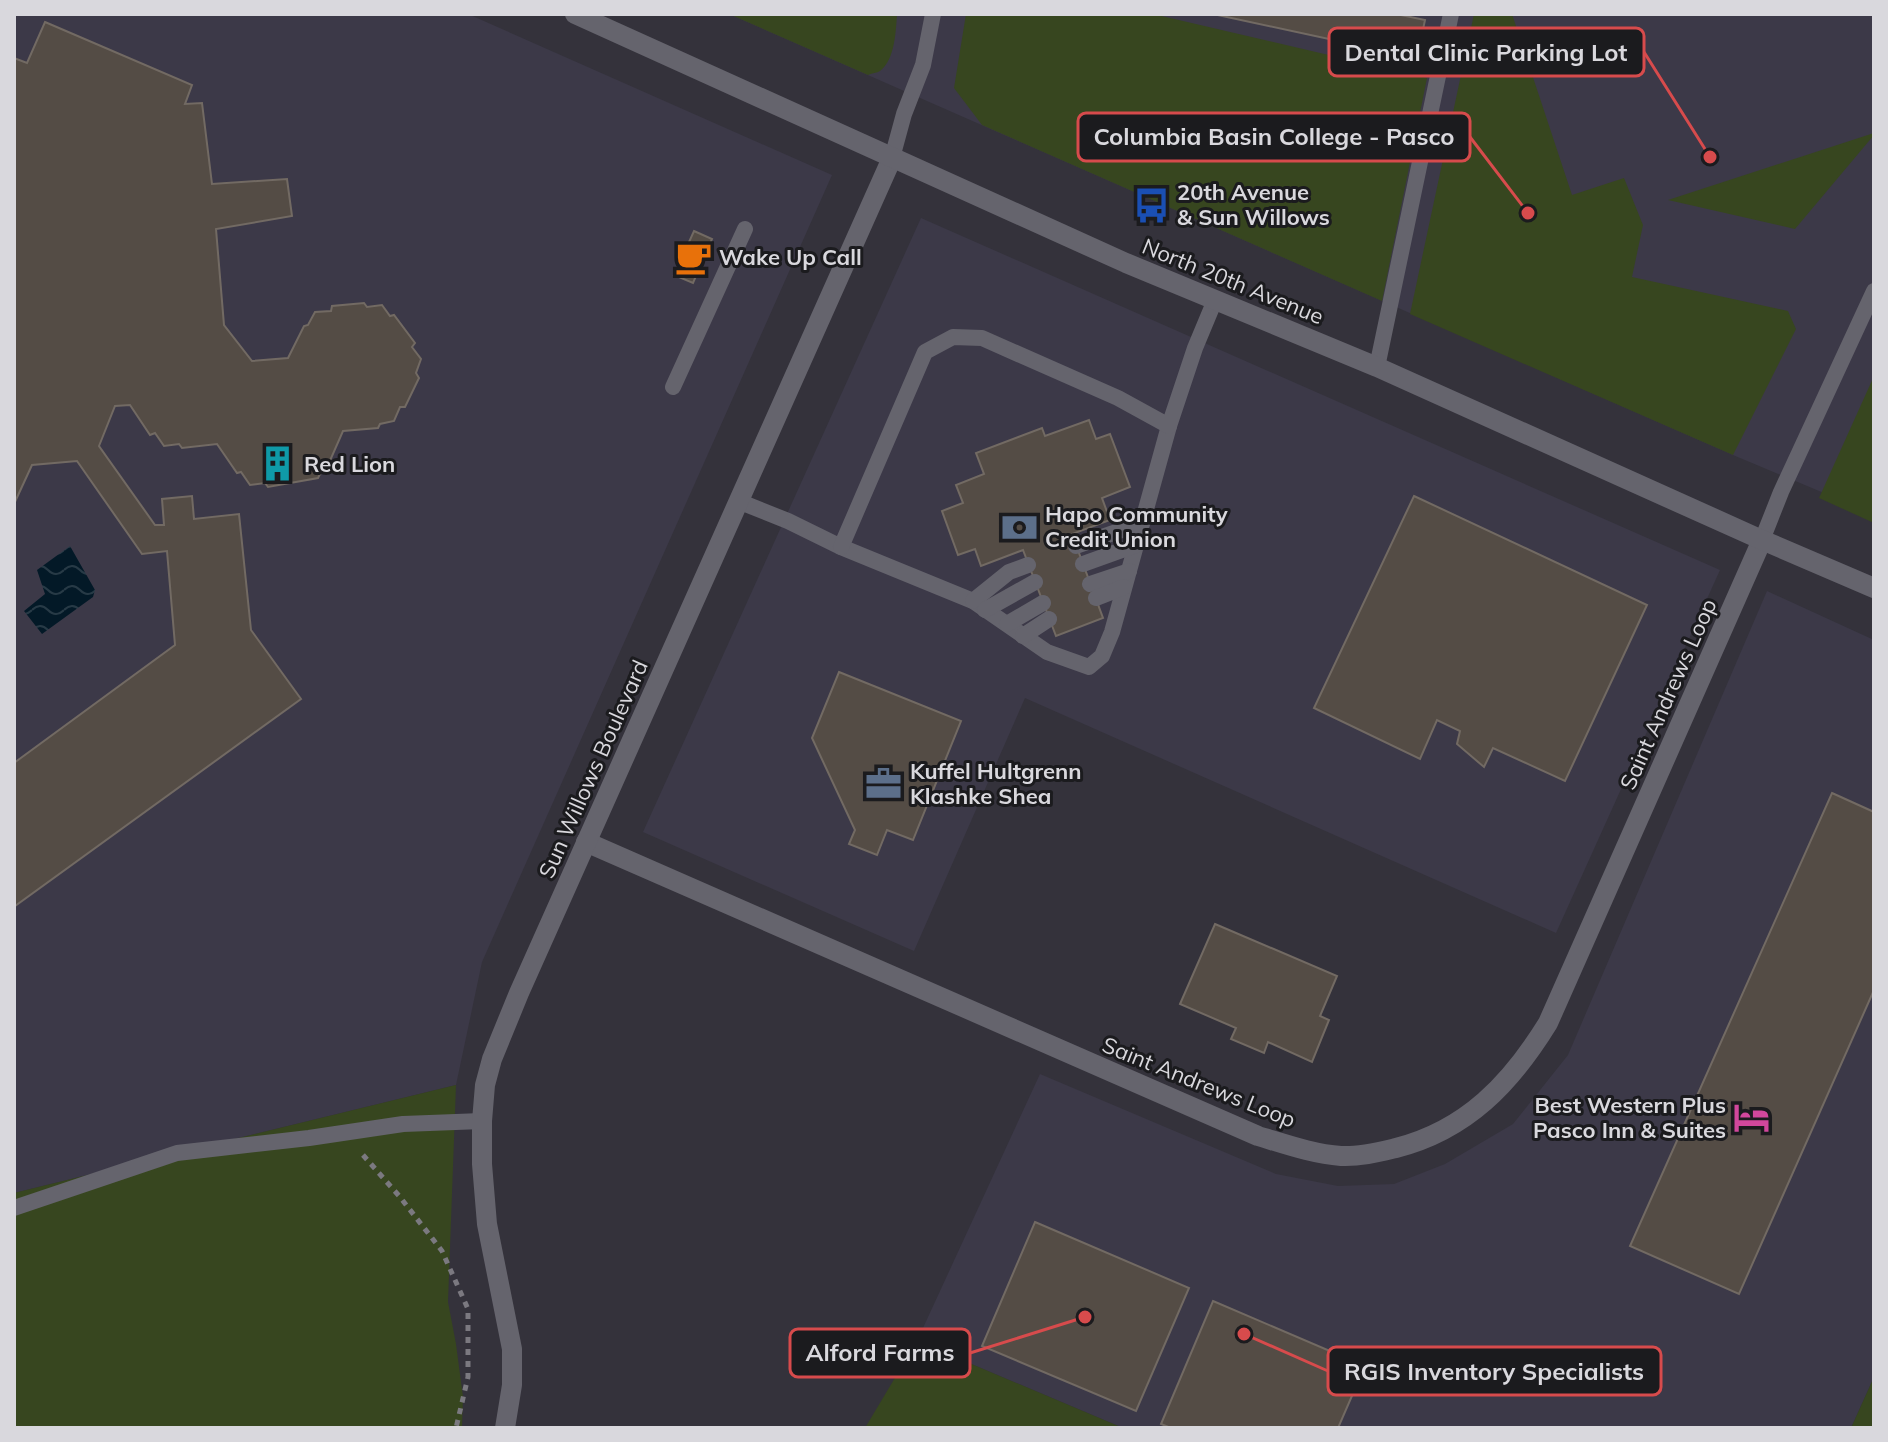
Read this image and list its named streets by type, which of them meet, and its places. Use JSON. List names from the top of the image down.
{
  "streets": {
    "street": ["North 20th Avenue", "Saint Andrews Loop", "Sun Willows Boulevard"]
  },
  "crossings": [
    ["North 20th Avenue", "Saint Andrews Loop"],
    ["North 20th Avenue", "Sun Willows Boulevard"],
    ["Saint Andrews Loop", "Sun Willows Boulevard"]
  ],
  "places": {
    "other": [
      "Dental Clinic Parking Lot",
      "Columbia Basin College - Pasco",
      "Alford Farms",
      "RGIS Inventory Specialists"
    ],
    "bus stop": ["20th Avenue & Sun Willows"],
    "cafe": ["Wake Up Call"],
    "building": ["Red Lion"],
    "bank": ["Hapo Community Credit Union"],
    "office": ["Kuffel Hultgrenn Klashke Shea"],
    "hotel": ["Best Western Plus Pasco Inn & Suites"]
  }
}
